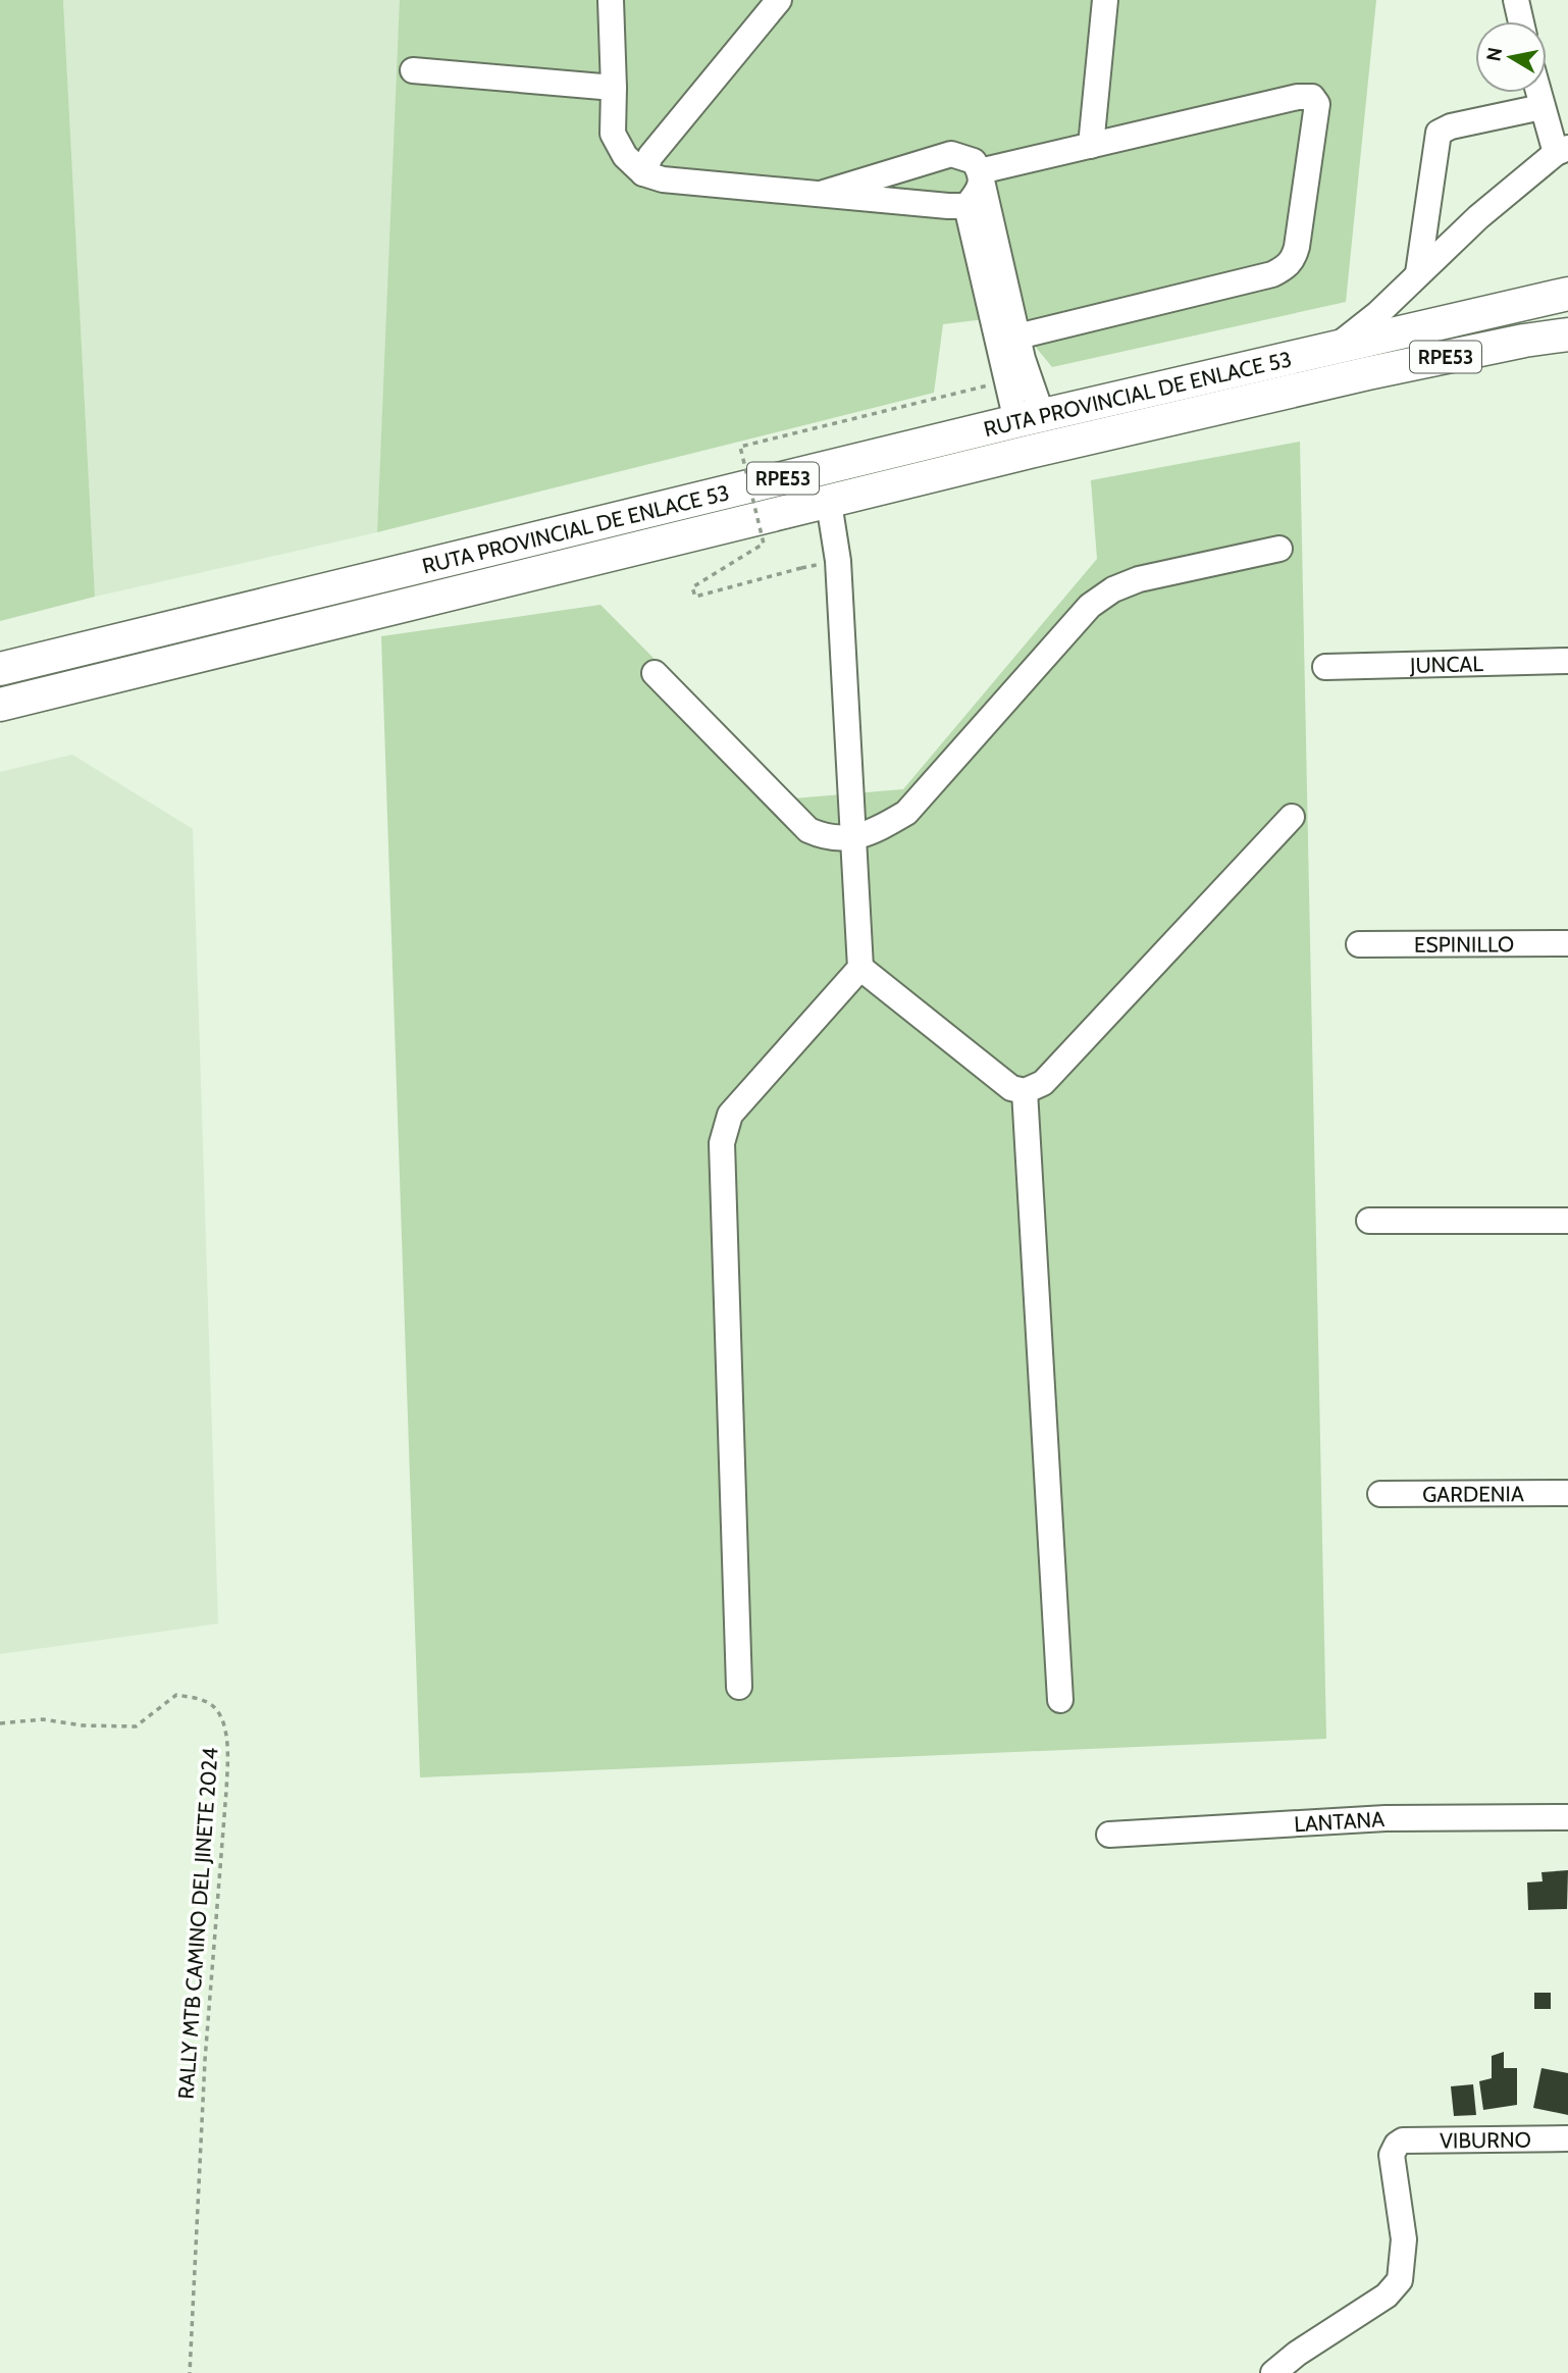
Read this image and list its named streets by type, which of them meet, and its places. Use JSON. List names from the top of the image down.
{
  "streets": {
    "main road": ["RPE53", "RUTA PROVINCIAL DE ENLACE 53"],
    "street": [
      "JUNCAL",
      "ESPINILLO",
      "GARDENIA",
      "LANTANA",
      "VIBURNO"
    ],
    "path": ["RALLY MTB CAMINO DEL JINETE 2024"]
  },
  "north": "left"
}
